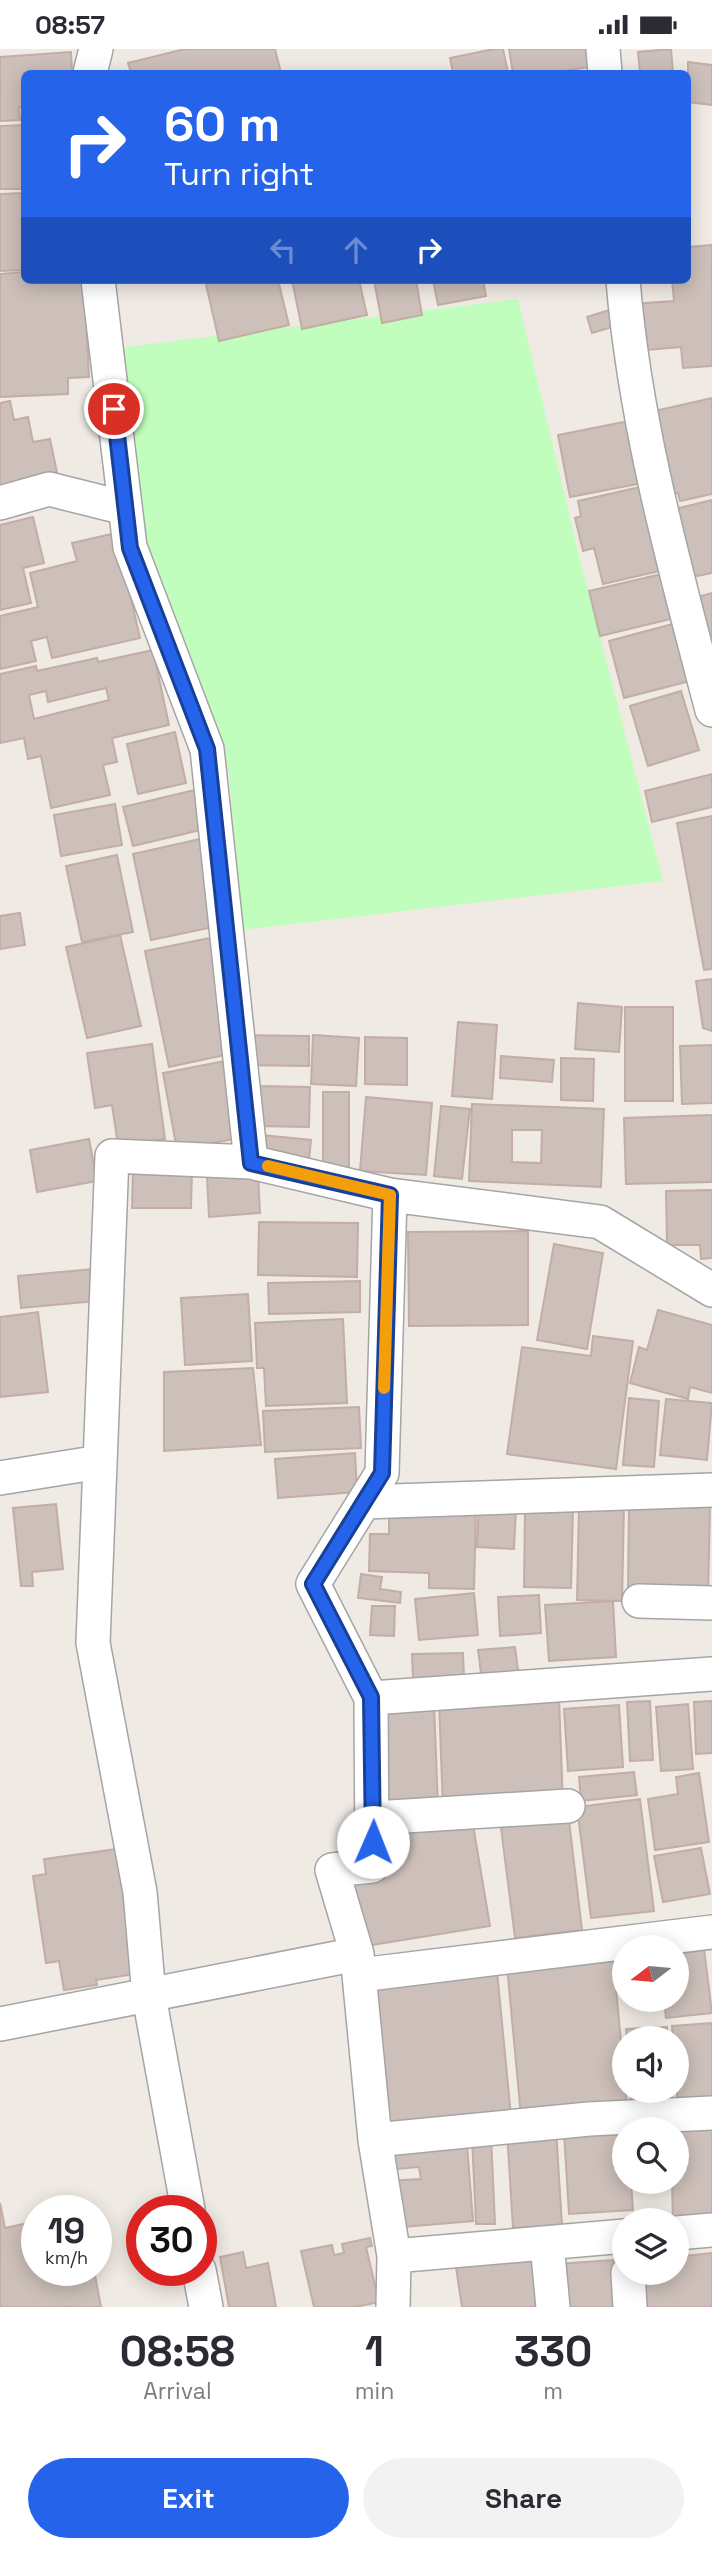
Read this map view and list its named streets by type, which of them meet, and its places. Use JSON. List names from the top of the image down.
{
  "north": "left",
  "page": {
    "status": "08:57",
    "turn": ["60 m", "Turn right"],
    "speed": "19 km/h",
    "limit": "30",
    "eta": [
      "08:58",
      "Arrival",
      "1",
      "min",
      "330",
      "m"
    ],
    "buttons": ["Exit", "Share"]
  }
}
